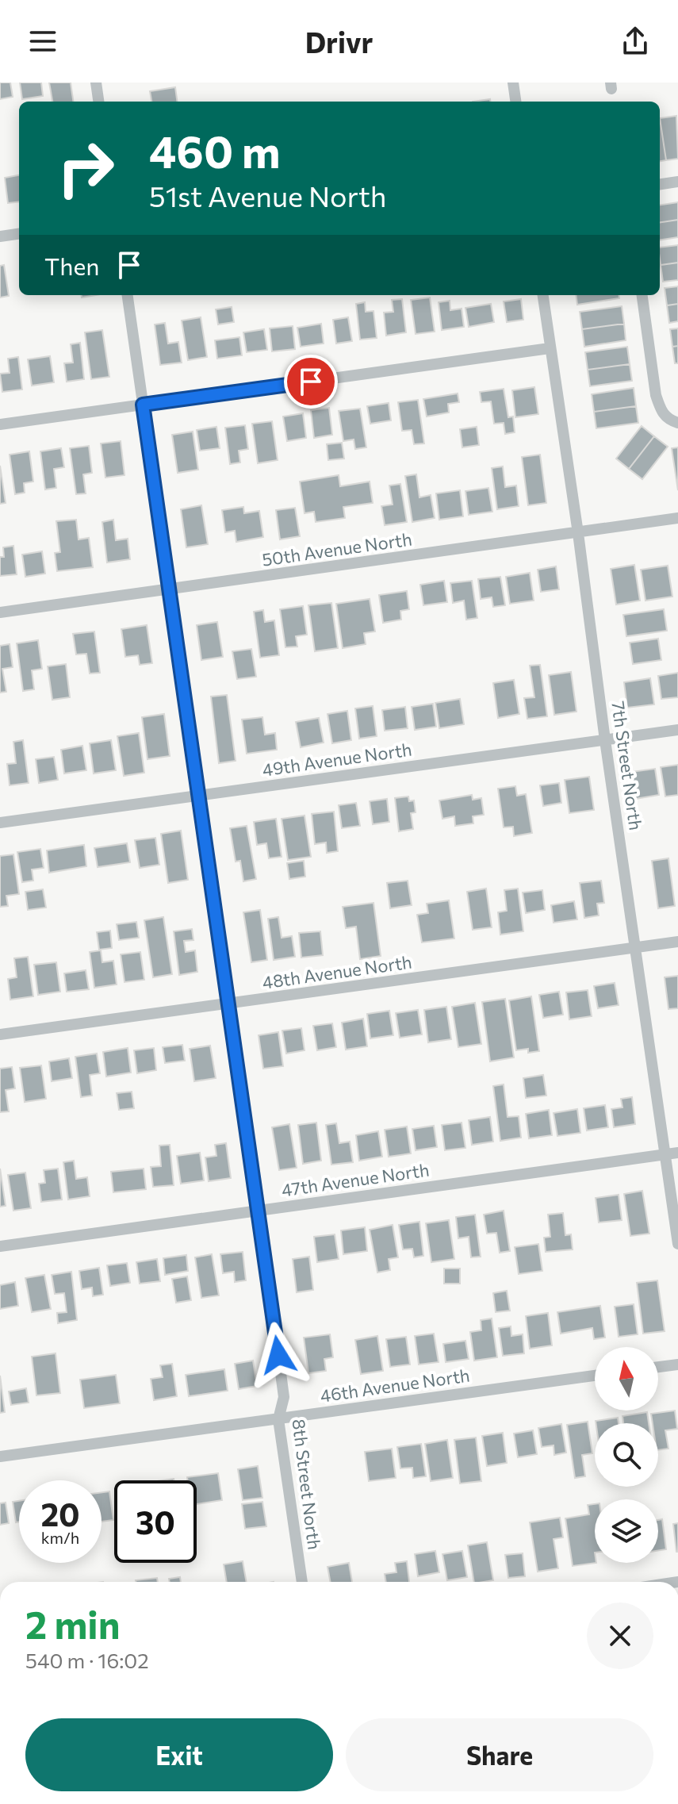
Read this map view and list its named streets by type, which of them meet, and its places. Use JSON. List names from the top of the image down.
{
  "streets": {
    "street": [
      "50th Avenue North",
      "49th Avenue North",
      "7th Street North",
      "48th Avenue North",
      "47th Avenue North",
      "46th Avenue North",
      "8th Street North"
    ]
  },
  "crossings": [
    ["50th Avenue North", "7th Street North"],
    ["50th Avenue North", "8th Street North"],
    ["49th Avenue North", "7th Street North"],
    ["49th Avenue North", "8th Street North"],
    ["7th Street North", "48th Avenue North"],
    ["7th Street North", "47th Avenue North"],
    ["48th Avenue North", "8th Street North"],
    ["47th Avenue North", "8th Street North"],
    ["46th Avenue North", "8th Street North"]
  ],
  "north": "top",
  "page": {
    "header": "Drivr",
    "turn": ["460 m", "51st Avenue North"],
    "then": "Then",
    "speed": "20 km/h",
    "limit": "30",
    "heading": ["2 min", "540 m · 16:02"],
    "buttons": ["Exit", "Share"]
  }
}
